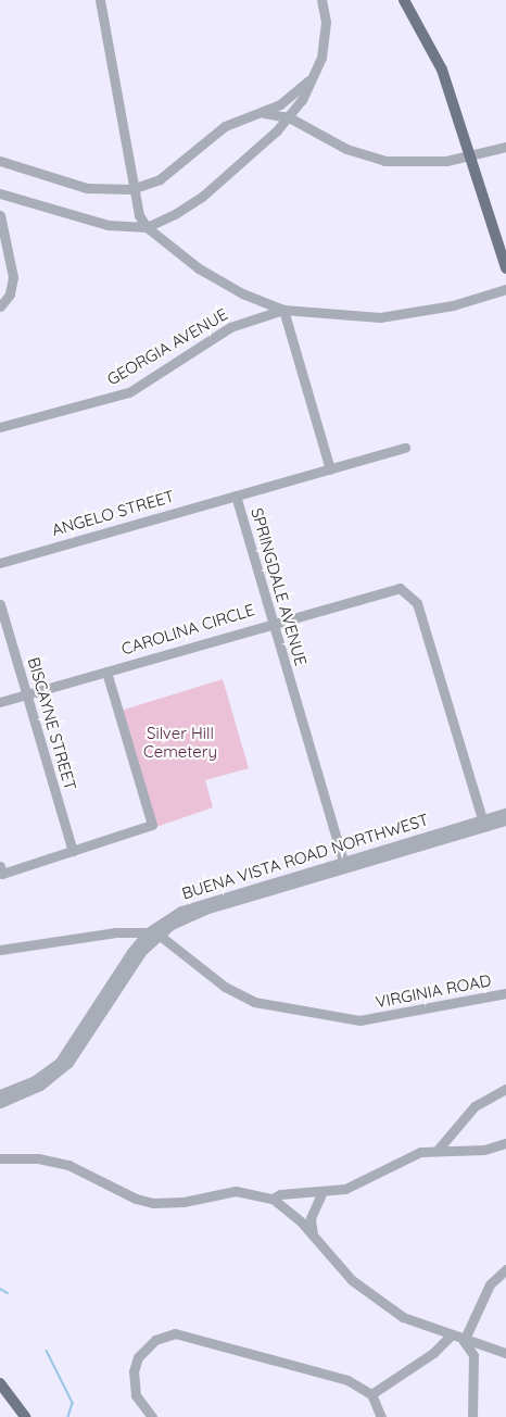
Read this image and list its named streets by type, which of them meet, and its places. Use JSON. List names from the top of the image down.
{
  "streets": {
    "street": [
      "GEORGIA AVENUE",
      "ANGELO STREET",
      "SPRINGDALE AVENUE",
      "CAROLINA CIRCLE",
      "BISCAYNE STREET",
      "BUENA VISTA ROAD NORTHWEST",
      "VIRGINIA ROAD"
    ]
  },
  "crossings": [
    ["ANGELO STREET", "SPRINGDALE AVENUE"],
    ["SPRINGDALE AVENUE", "CAROLINA CIRCLE"],
    ["SPRINGDALE AVENUE", "BUENA VISTA ROAD NORTHWEST"],
    ["CAROLINA CIRCLE", "BISCAYNE STREET"],
    ["BUENA VISTA ROAD NORTHWEST", "VIRGINIA ROAD"]
  ],
  "parks": ["Silver Hill Cemetery"]
}
